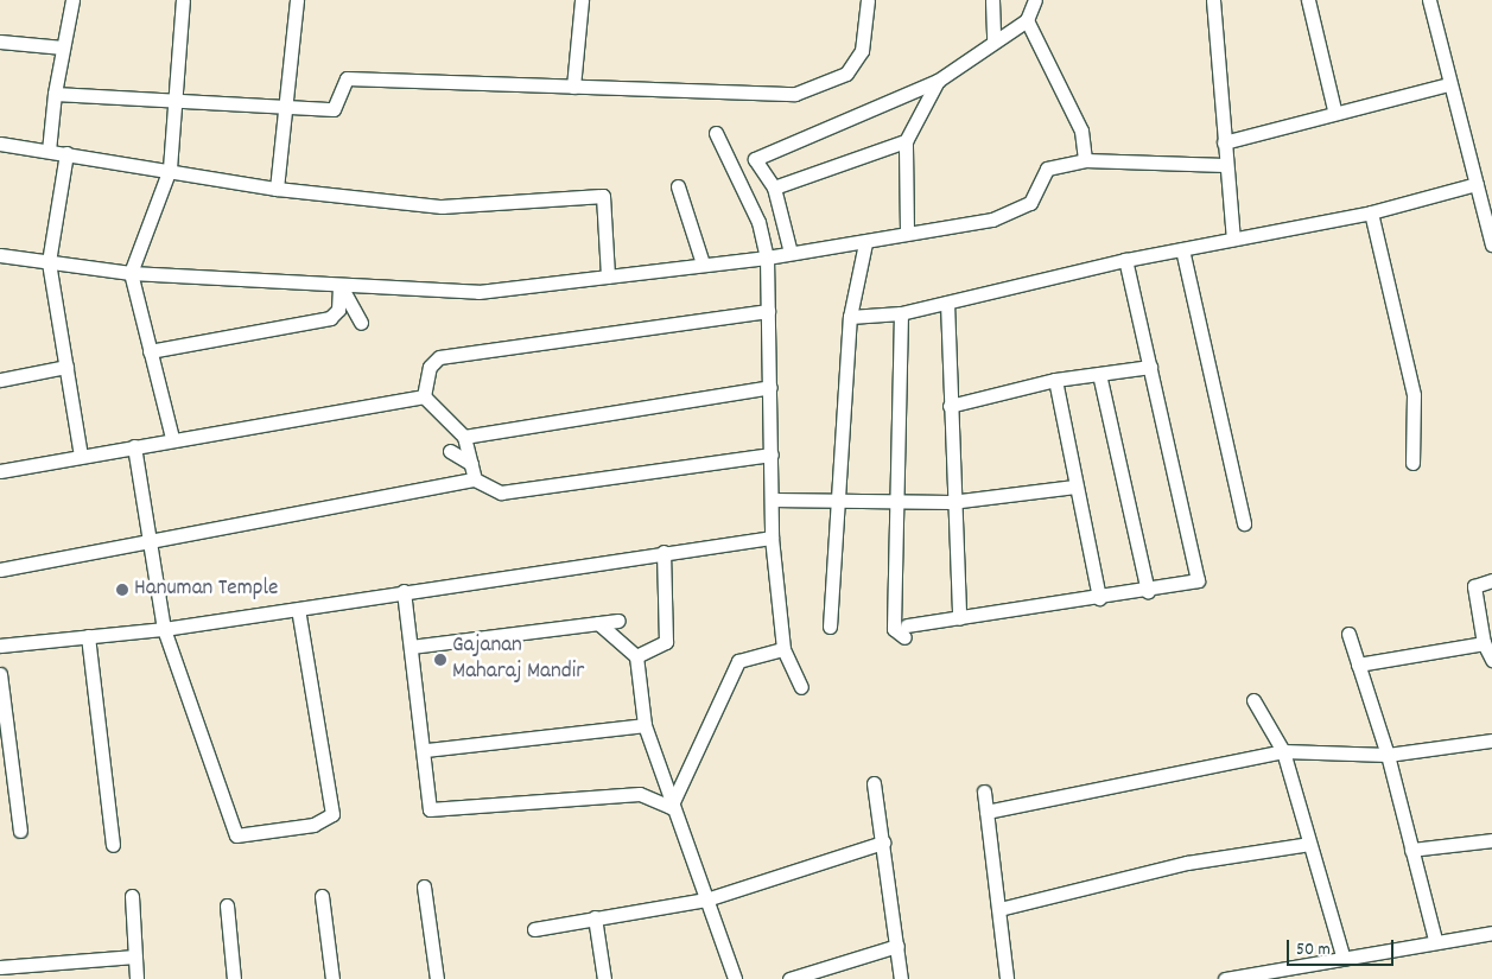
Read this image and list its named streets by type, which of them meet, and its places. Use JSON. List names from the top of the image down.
{
  "places": ["Hanuman Temple", "Gajanan Maharaj Mandir"],
  "scale_bar": "50 m"
}
